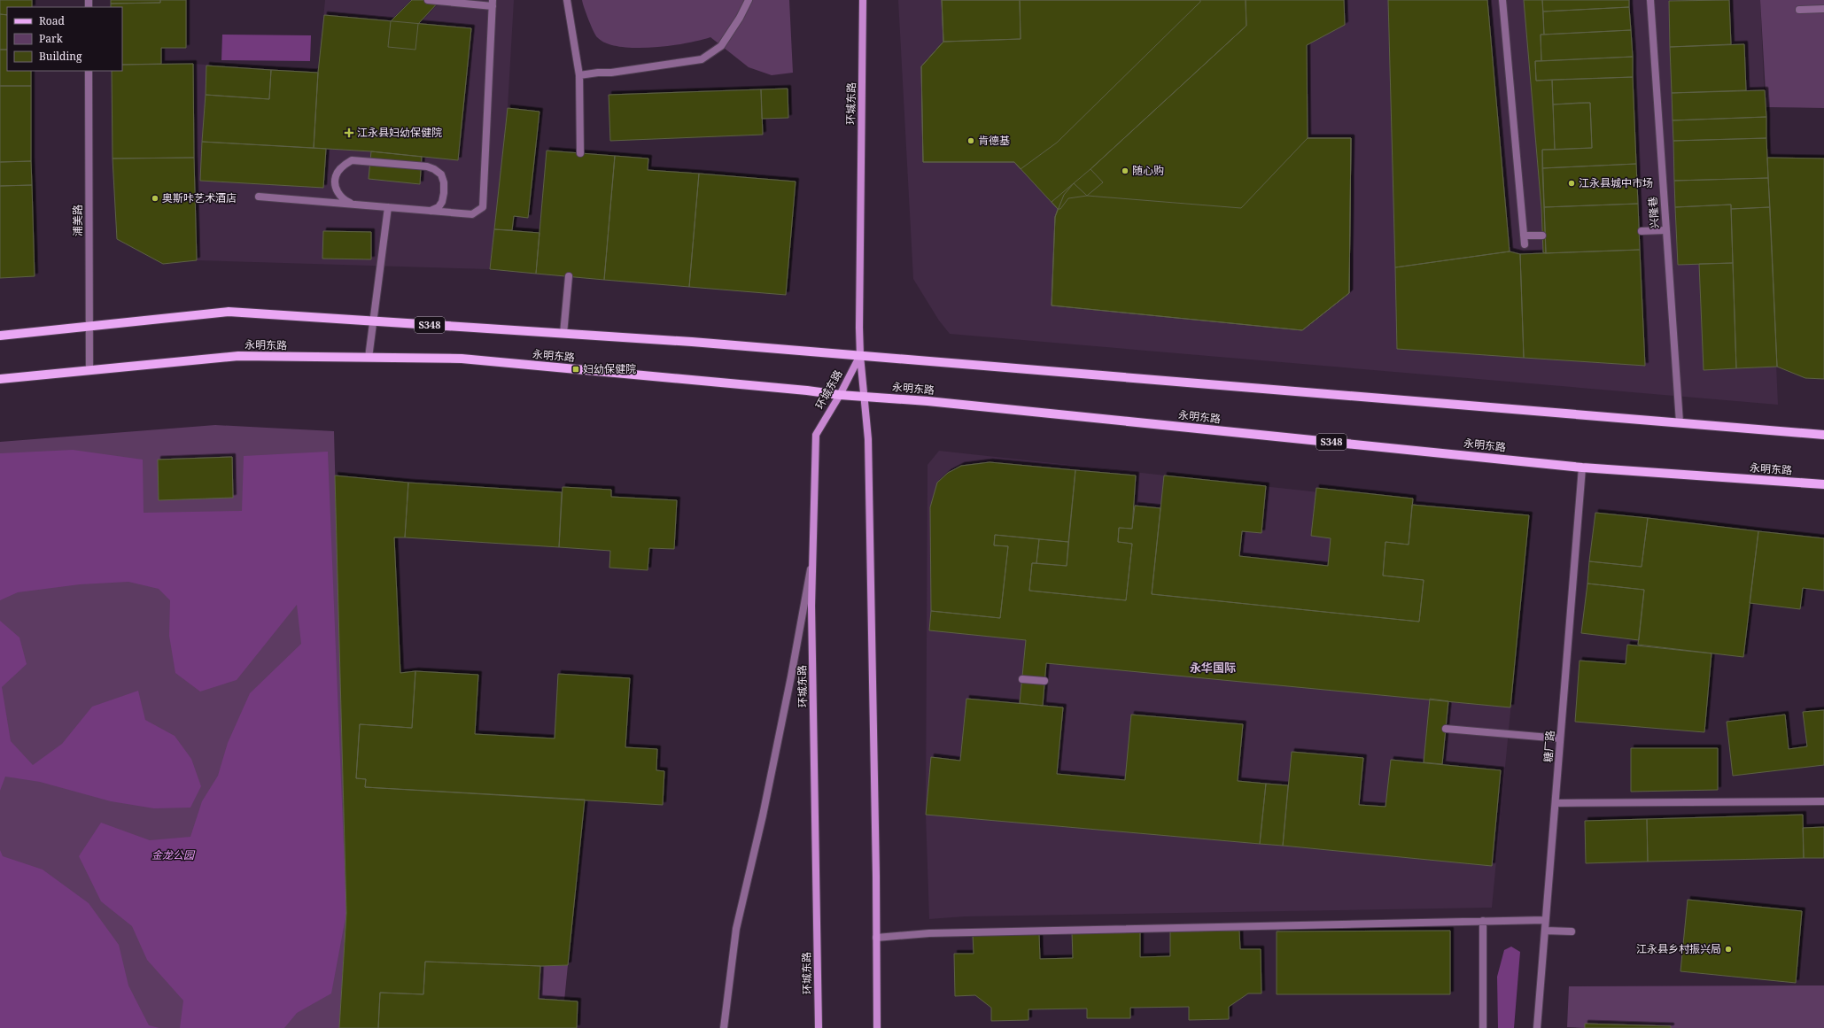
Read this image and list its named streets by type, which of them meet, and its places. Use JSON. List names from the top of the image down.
{
  "streets": {
    "main road": ["环城东路", "S348", "永明东路"],
    "street": ["兴隆巷", "浦美路", "糖厂路"]
  },
  "crossings": [
    ["环城东路", "S348"],
    ["环城东路", "永明东路"],
    ["兴隆巷", "S348"],
    ["浦美路", "S348"],
    ["浦美路", "永明东路"],
    ["永明东路", "糖厂路"]
  ],
  "districts": ["永华国际"],
  "parks": ["金龙公园"],
  "places": {
    "health": ["江永县妇幼保健院"],
    "other": [
      "肯德基",
      "随心购",
      "江永县城中市场",
      "奥斯咔艺术酒店",
      "江永县乡村振兴局"
    ],
    "transit": ["妇幼保健院"]
  },
  "legend": ["Road", "Park", "Building"]
}
